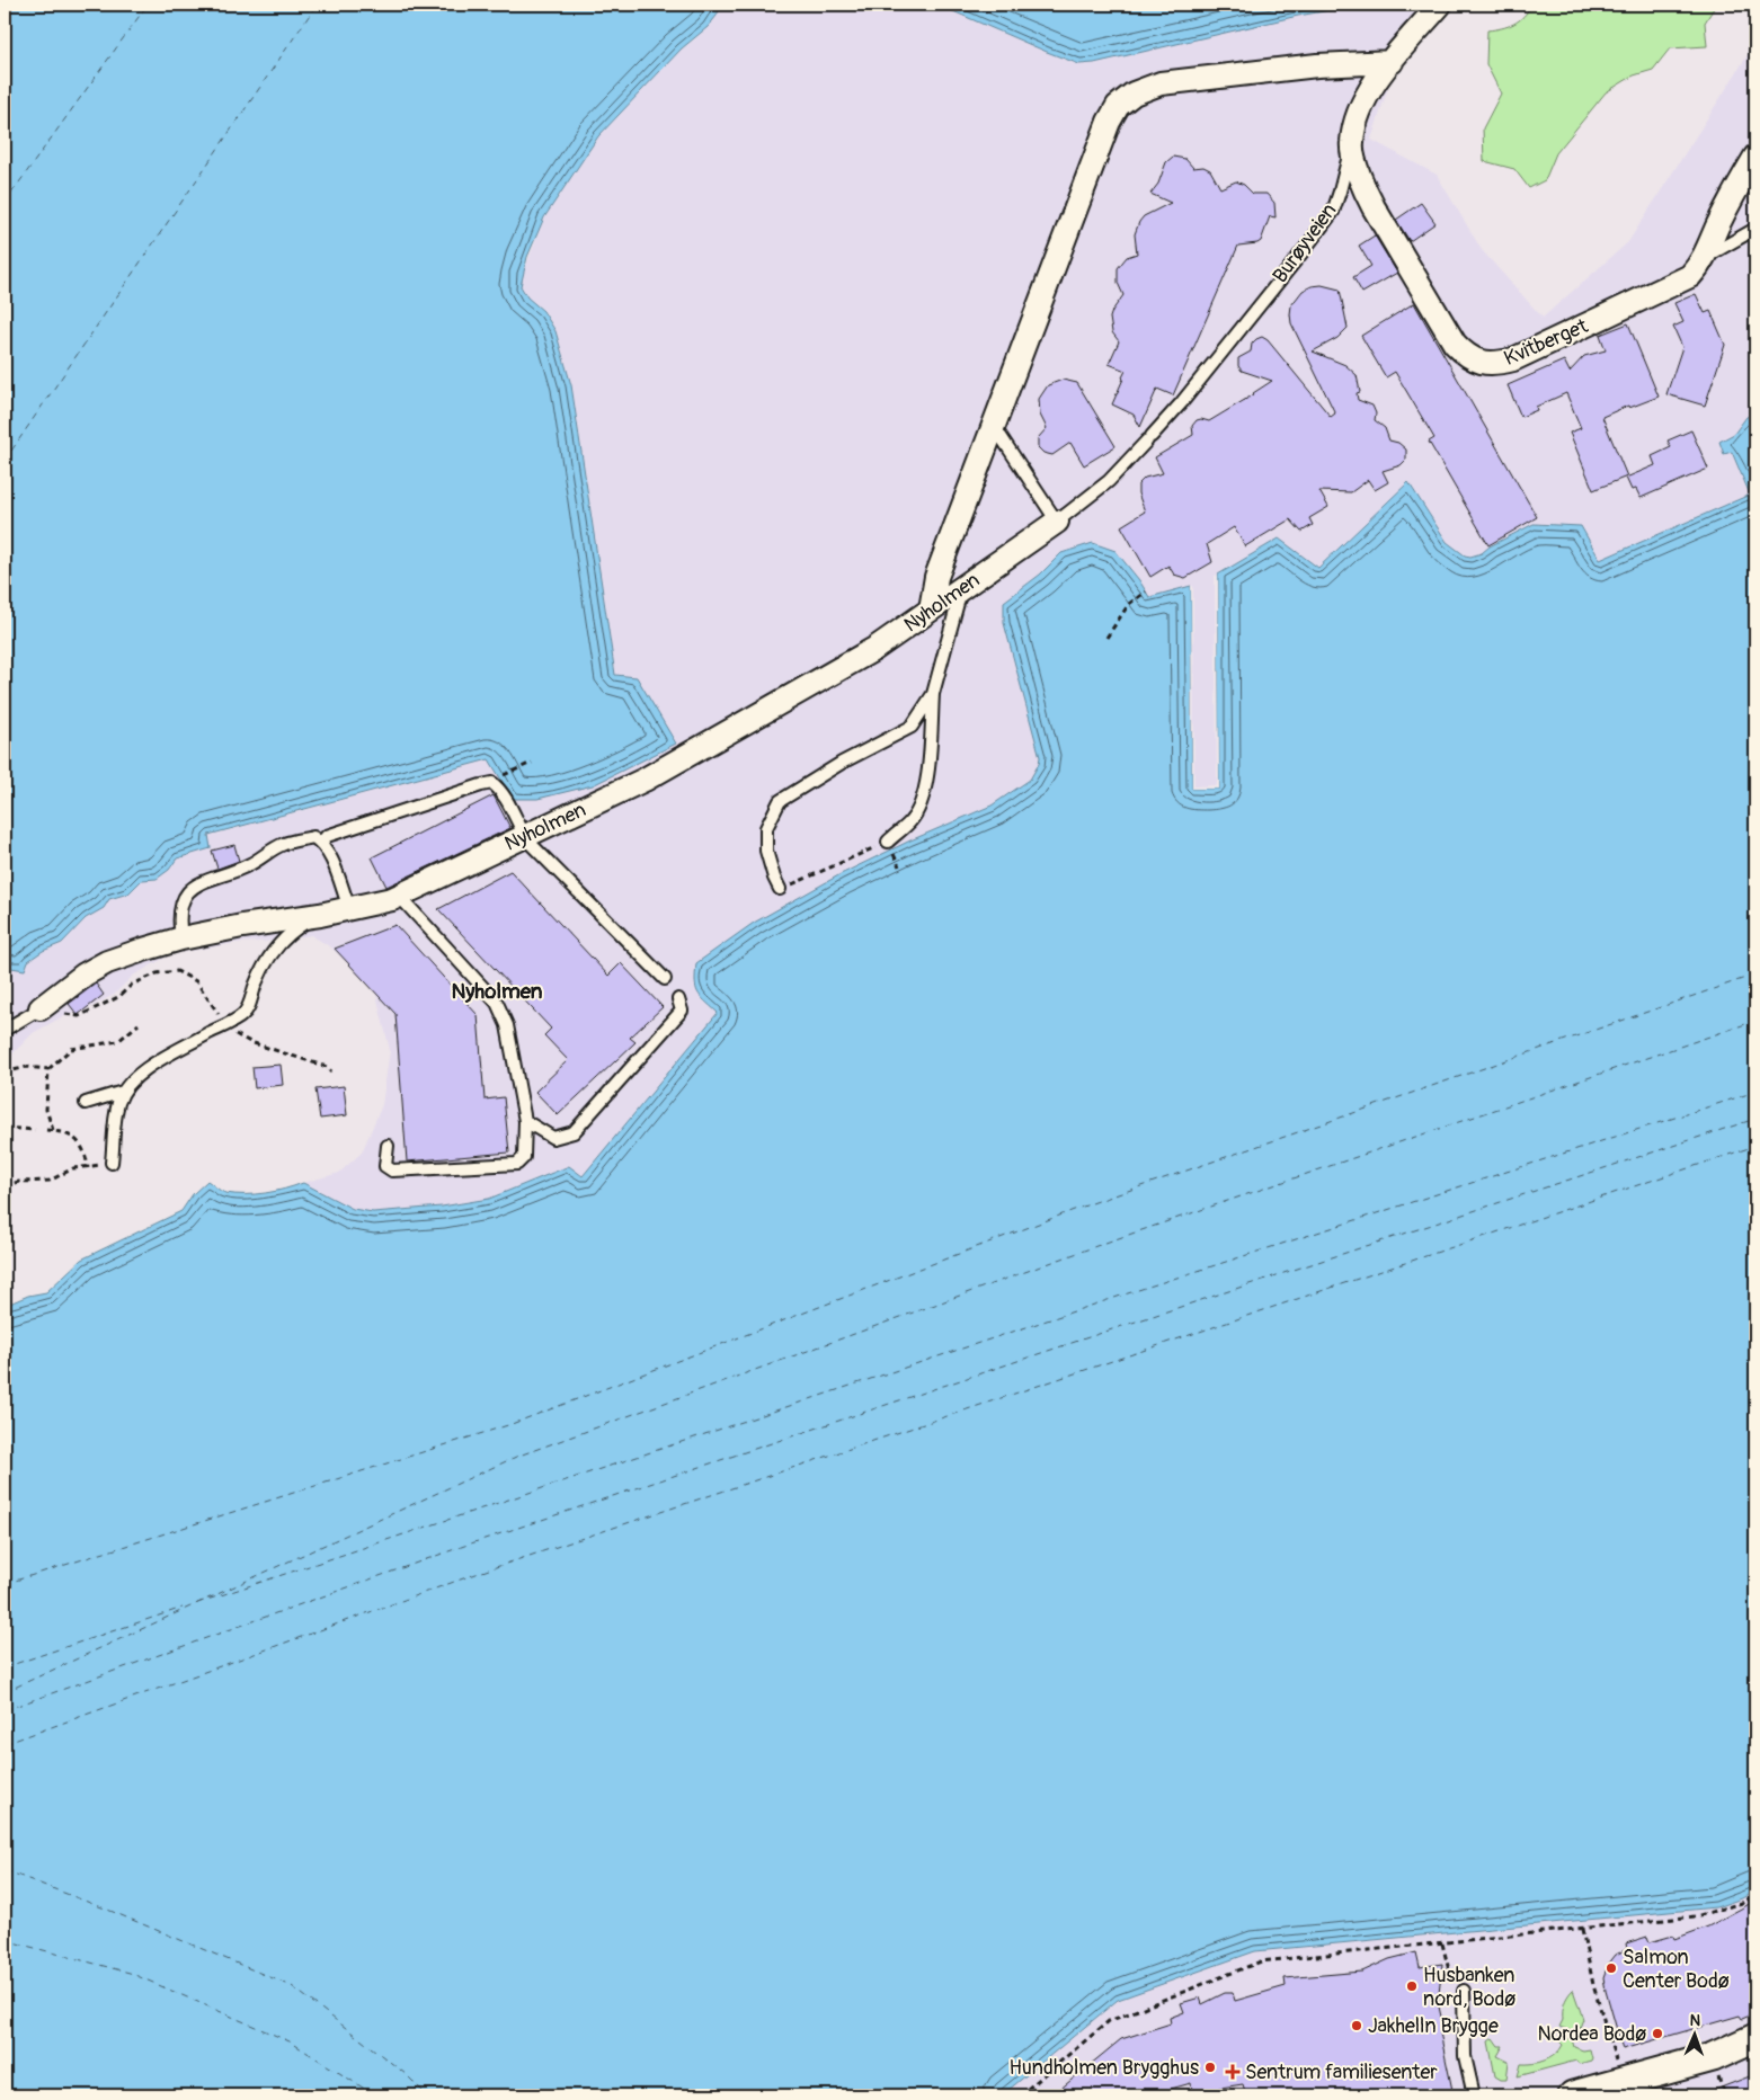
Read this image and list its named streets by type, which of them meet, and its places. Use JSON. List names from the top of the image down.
{
  "streets": {
    "street": ["Burøyveien", "Kvitberget", "Nyholmen"]
  },
  "crossings": [
    ["Burøyveien", "Kvitberget"],
    ["Burøyveien", "Nyholmen"]
  ],
  "districts": ["Nyholmen"],
  "places": {
    "other": [
      "Salmon Center Bodø",
      "Husbanken nord, Bodø",
      "Jakhelln Brygge",
      "Nordea Bodø",
      "Hundholmen Brygghus"
    ],
    "health": ["Sentrum familiesenter"]
  },
  "north": "top"
}
